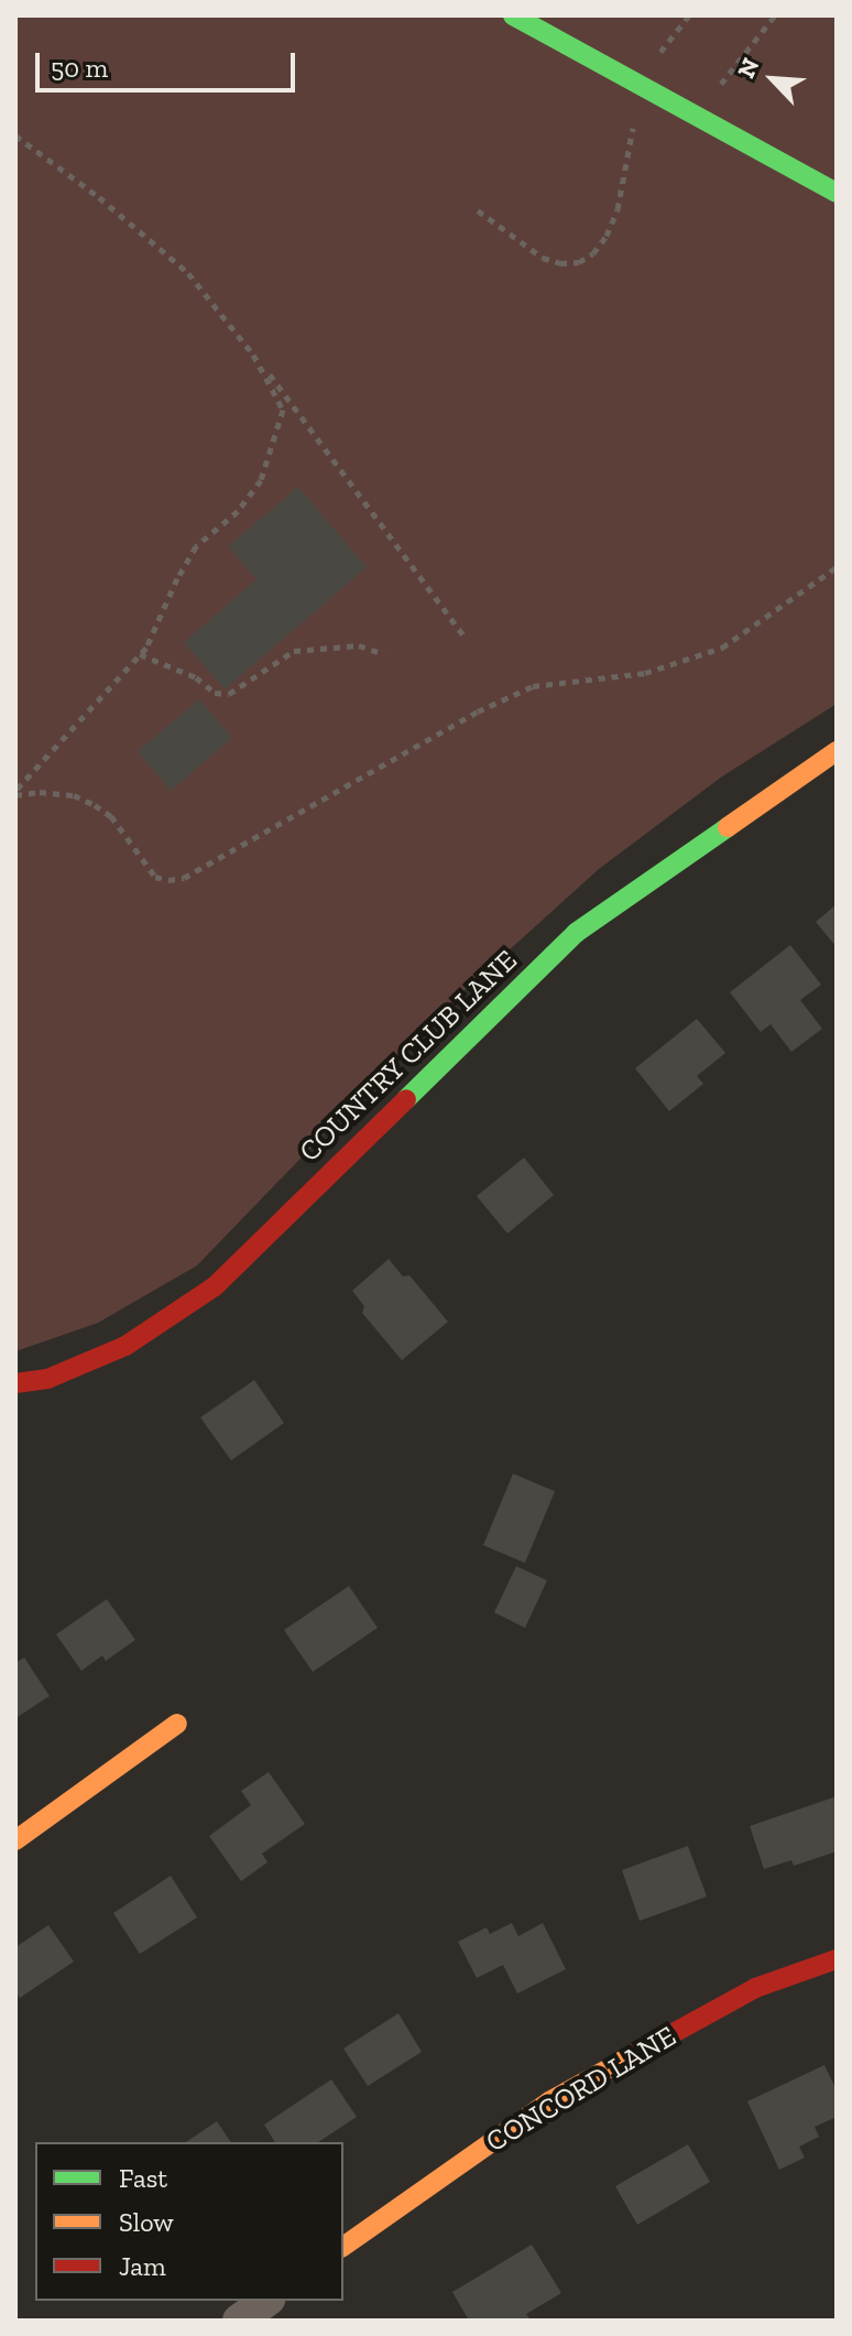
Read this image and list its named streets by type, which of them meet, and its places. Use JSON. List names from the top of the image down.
{
  "streets": {
    "street": ["COUNTRY CLUB LANE", "CONCORD LANE"]
  },
  "legend": ["Fast", "Slow", "Jam"],
  "scale_bar": "50 m",
  "north": "top left"
}
